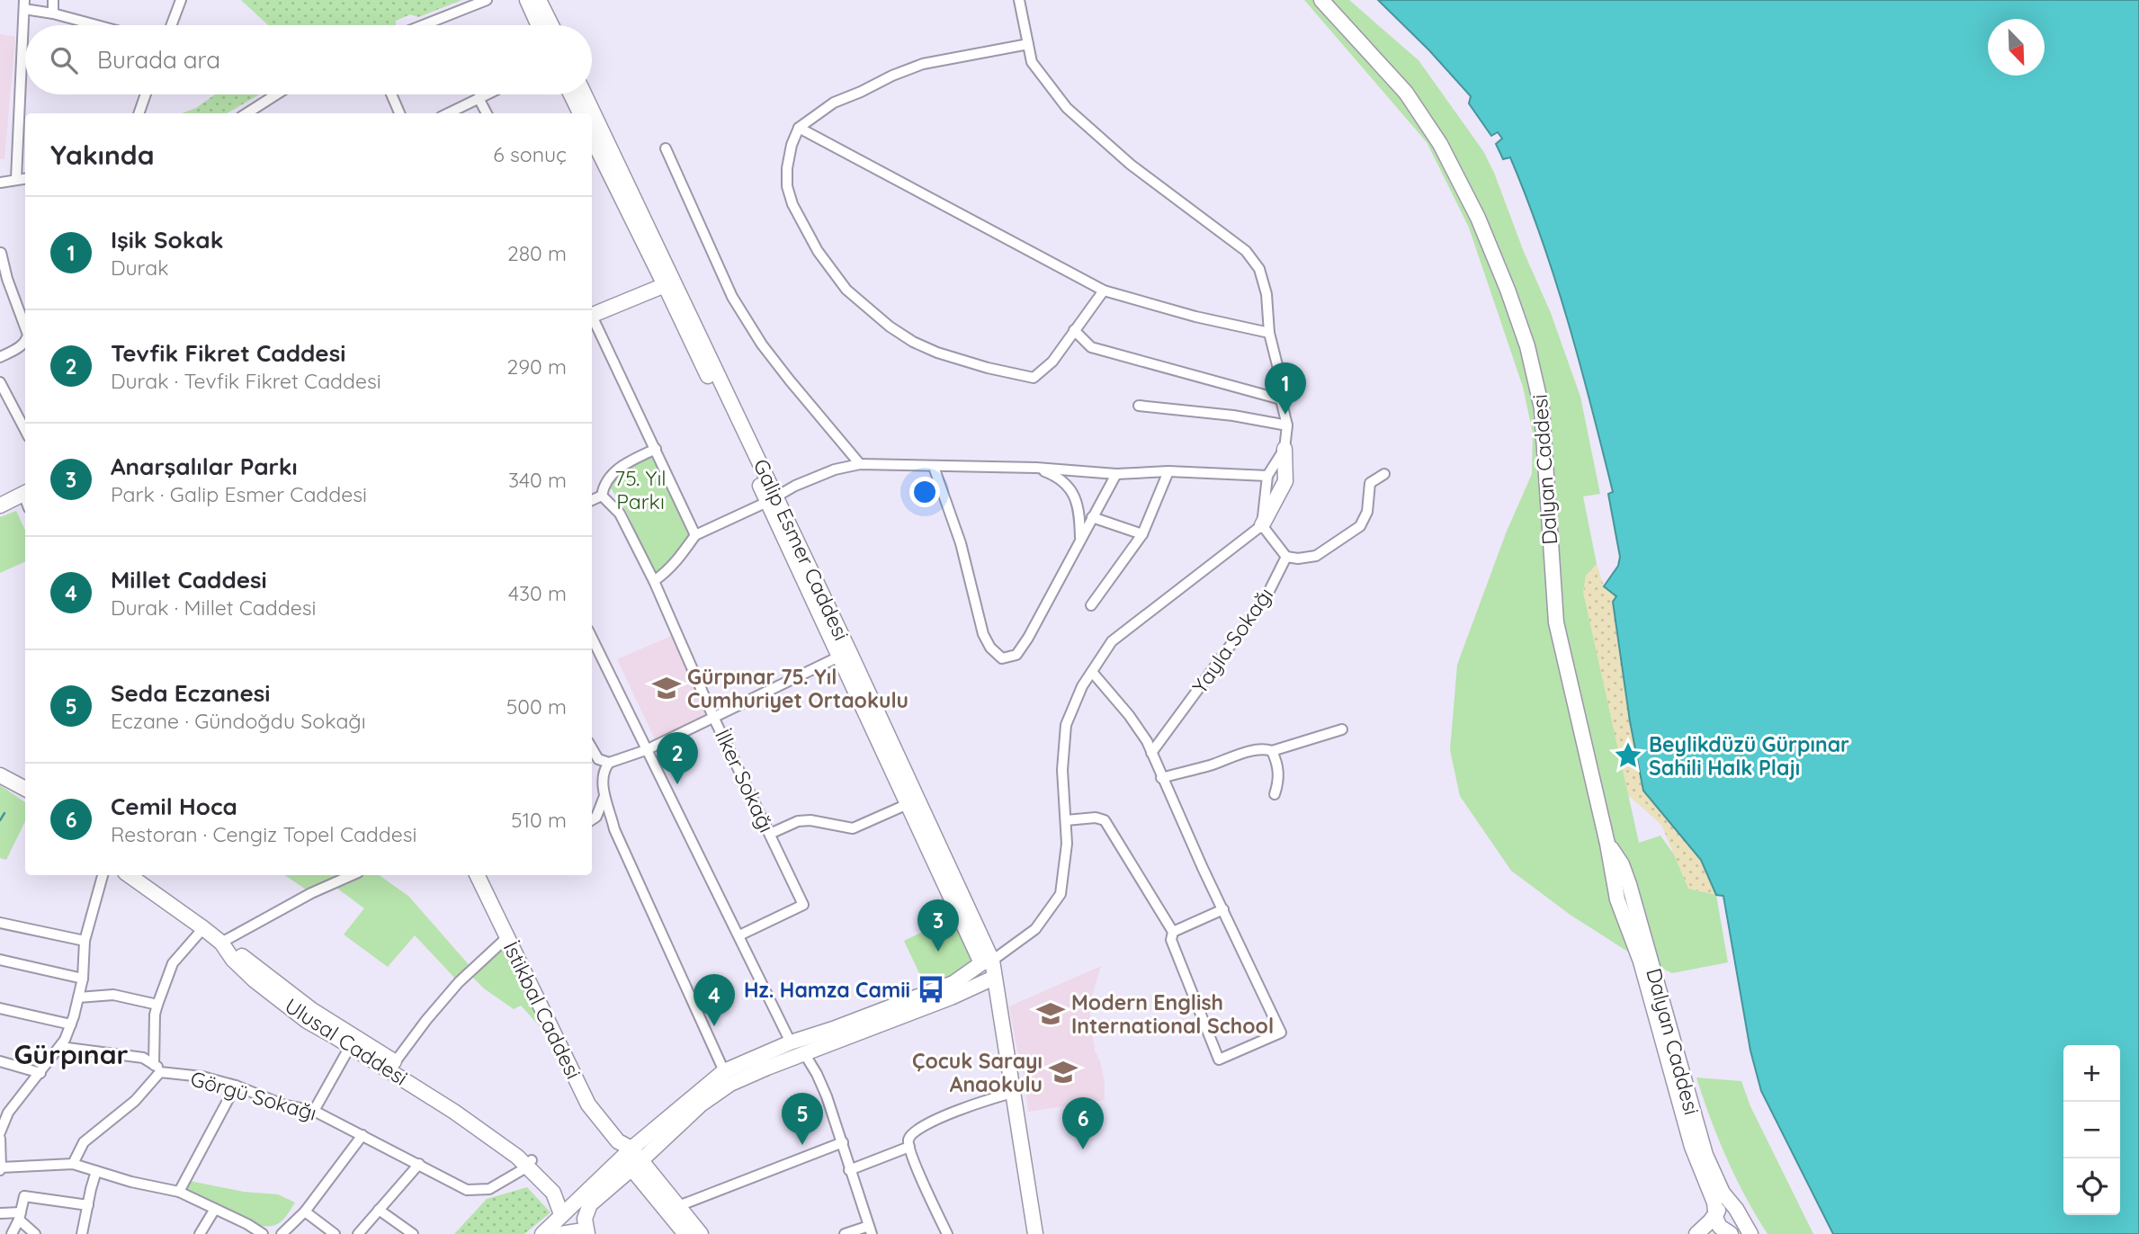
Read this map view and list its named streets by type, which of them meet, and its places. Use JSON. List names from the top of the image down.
{
  "streets": {
    "street": [
      "Dalyan Caddesi",
      "Galip Esmer Caddesi",
      "Yayla Sokağı",
      "İlker Sokağı",
      "İstikbal Caddesi",
      "Görgü Sokağı"
    ]
  },
  "districts": ["Gürpınar"],
  "parks": ["75. Yıl Parkı"],
  "places": {
    "school or university": ["Gürpınar 75. Yıl Cumhuriyet Ortaokulu", "Modern English International School", "Çocuk Sarayı Anaokulu"],
    "place": ["Beylikdüzü Gürpınar Sahili Halk Plajı"],
    "bus stop": ["Hz. Hamza Camii"]
  },
  "north": "bottom right",
  "page": {
    "search": "Burada ara",
    "heading": ["Yakında", "6 sonuç"],
    "list": [
      {
        "mark": "1",
        "name": "Işik Sokak",
        "note": "Durak",
        "value": "280 m"
      },
      {
        "mark": "2",
        "name": "Tevfik Fikret Caddesi",
        "note": "Durak · Tevfik Fikret Caddesi",
        "value": "290 m"
      },
      {
        "mark": "3",
        "name": "Anarşalılar Parkı",
        "note": "Park · Galip Esmer Caddesi",
        "value": "340 m"
      },
      {
        "mark": "4",
        "name": "Millet Caddesi",
        "note": "Durak · Millet Caddesi",
        "value": "430 m"
      },
      {
        "mark": "5",
        "name": "Seda Eczanesi",
        "note": "Eczane · Gündoğdu Sokağı",
        "value": "500 m"
      },
      {
        "mark": "6",
        "name": "Cemil Hoca",
        "note": "Restoran · Cengiz Topel Caddesi",
        "value": "510 m"
      }
    ],
    "pins": [
      "1",
      "2",
      "3",
      "4",
      "5",
      "6"
    ],
    "map_buttons": ["+", "−"]
  }
}
